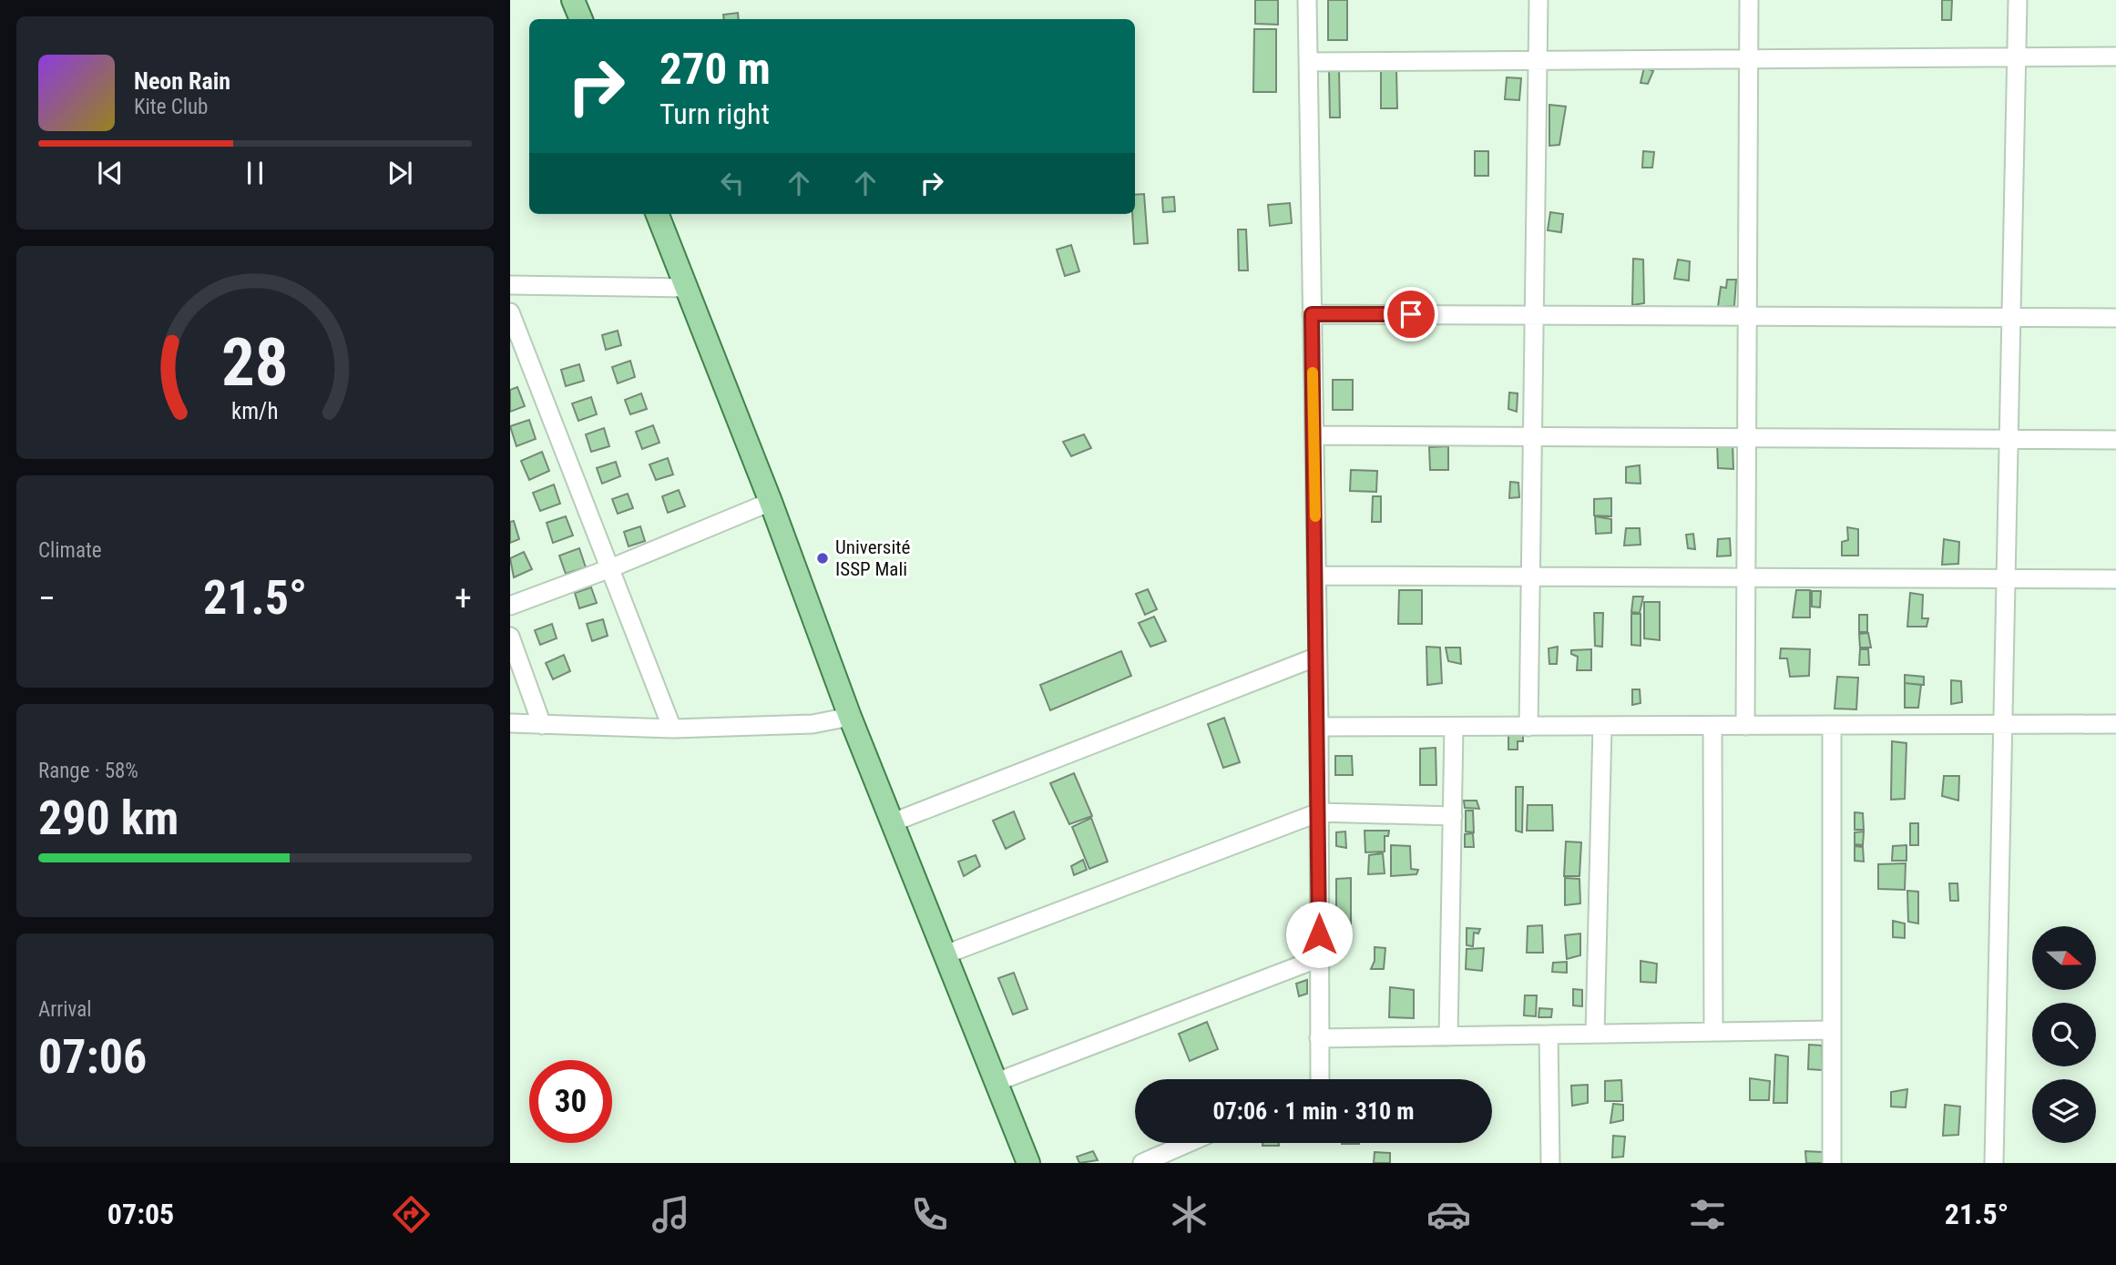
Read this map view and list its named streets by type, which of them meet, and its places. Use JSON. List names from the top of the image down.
{
  "places": ["Université ISSP Mali"],
  "north": "right",
  "page": {
    "turn": ["270 m", "Turn right"],
    "song": ["Neon Rain", "Kite Club"],
    "tile": [
      "Climate",
      ["Range · 58%", "290 km"],
      ["Arrival", "07:06"]
    ],
    "heat": ["−", "21.5°", "+"],
    "limit": "30",
    "trip": "07:06 · 1 min · 310 m",
    "tabs": ["07:05", "21.5°"],
    "gauge": ["28", "km/h"]
  }
}
